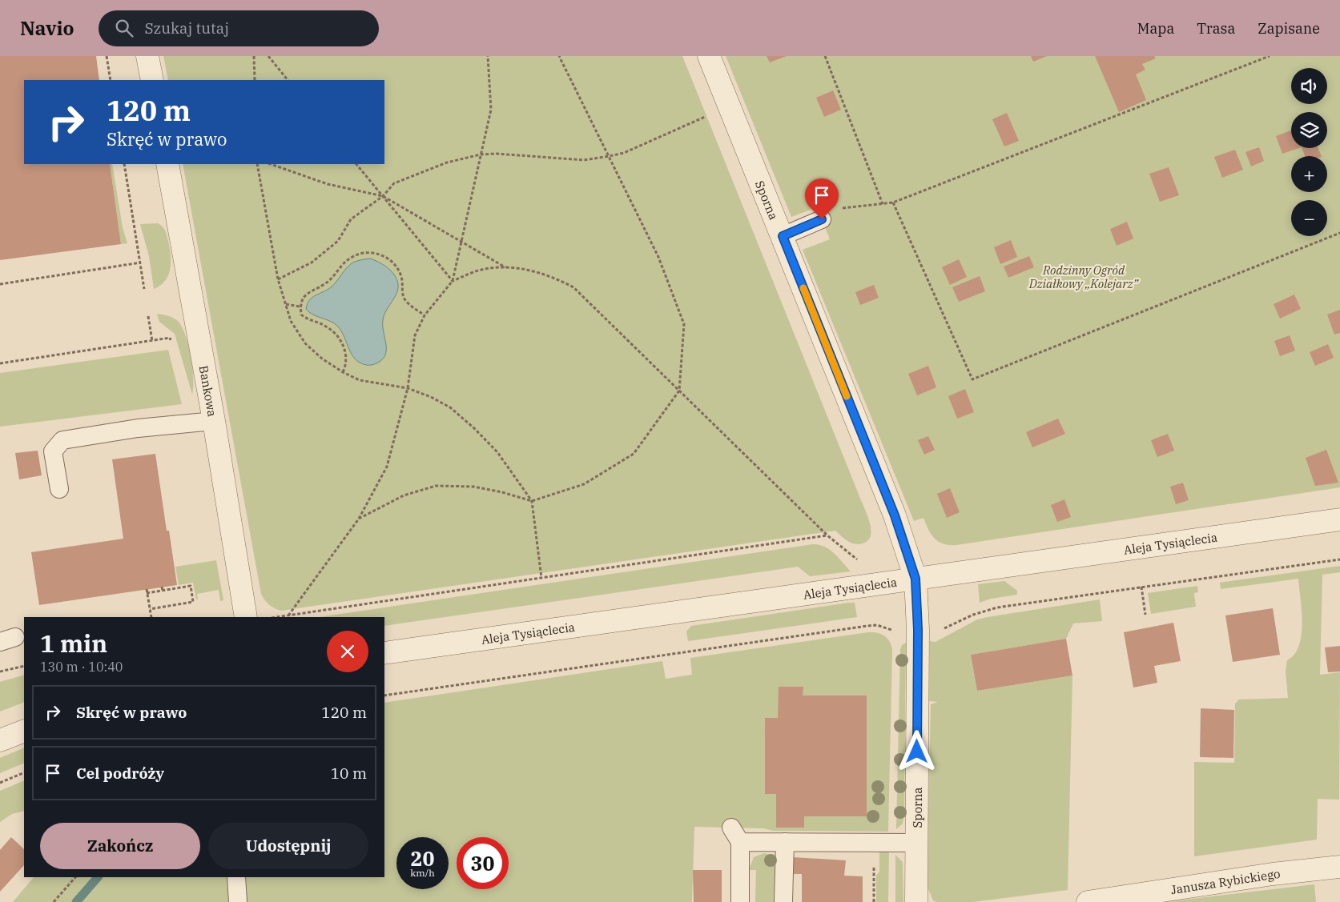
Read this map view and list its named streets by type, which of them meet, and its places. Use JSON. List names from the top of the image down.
{
  "streets": {
    "street": [
      "Sporna",
      "Bankowa",
      "Aleja Tysiąclecia",
      "Janusza Rybickiego"
    ]
  },
  "crossings": [
    ["Sporna", "Aleja Tysiąclecia"]
  ],
  "parks": ["Rodzinny Ogród Działkowy „Kolejarz”"],
  "page": {
    "header": "Navio",
    "search": "Szukaj tutaj",
    "nav": ["Mapa", "Trasa", "Zapisane"],
    "map_buttons": ["+", "−"],
    "turn": ["120 m", "Skręć w prawo"],
    "heading": ["1 min", "130 m · 10:40"],
    "list": [
      {
        "name": "Skręć w prawo",
        "value": "120 m"
      },
      {
        "name": "Cel podróży",
        "value": "10 m"
      }
    ],
    "buttons": ["Zakończ", "Udostępnij"],
    "speed": "20 km/h",
    "limit": "30"
  }
}
